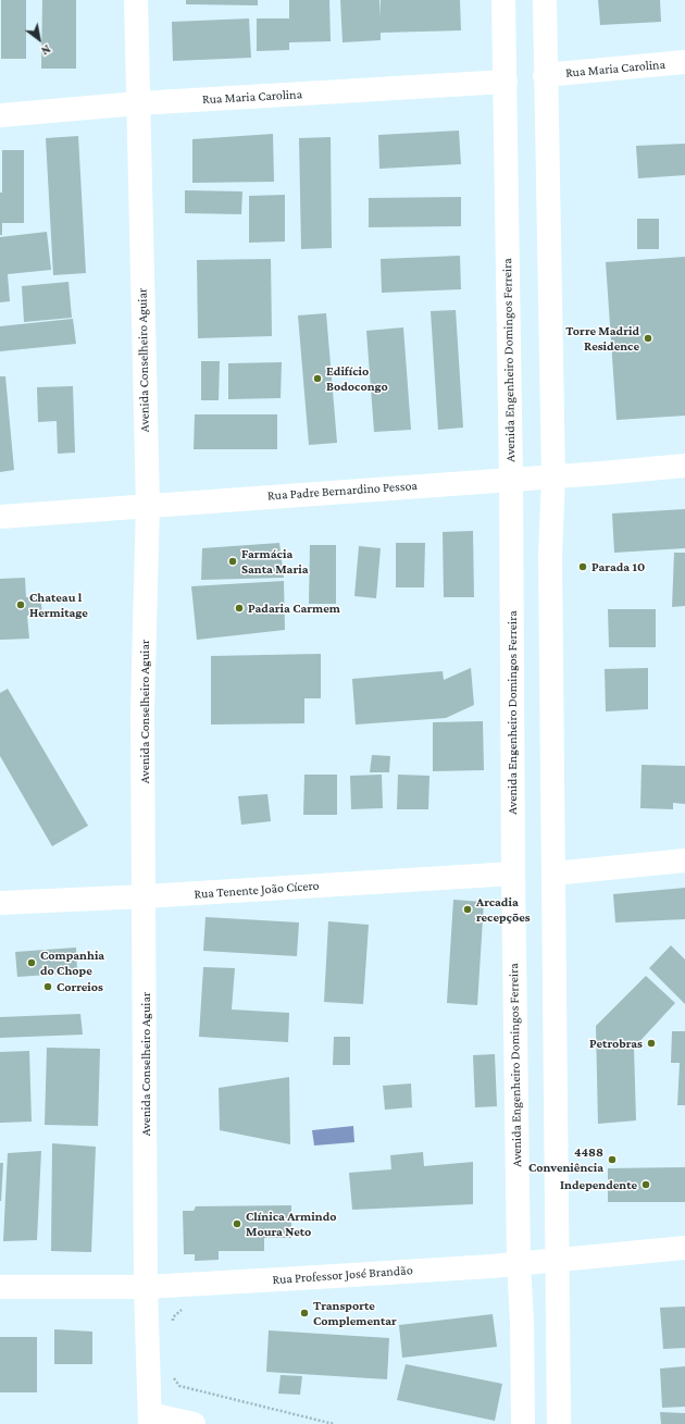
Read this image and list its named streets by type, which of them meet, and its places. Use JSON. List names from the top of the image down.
{
  "streets": {
    "main road": [
      "Rua Maria Carolina",
      "Avenida Conselheiro Aguiar",
      "Avenida Engenheiro Domingos Ferreira",
      "Rua Padre Bernardino Pessoa",
      "Rua Tenente João Cícero",
      "Rua Professor José Brandão"
    ]
  },
  "crossings": [
    ["Rua Maria Carolina", "Avenida Conselheiro Aguiar"],
    ["Rua Maria Carolina", "Avenida Engenheiro Domingos Ferreira"],
    ["Avenida Conselheiro Aguiar", "Rua Padre Bernardino Pessoa"],
    ["Avenida Conselheiro Aguiar", "Rua Tenente João Cícero"],
    ["Avenida Conselheiro Aguiar", "Rua Professor José Brandão"],
    ["Avenida Engenheiro Domingos Ferreira", "Rua Padre Bernardino Pessoa"],
    ["Avenida Engenheiro Domingos Ferreira", "Rua Tenente João Cícero"],
    ["Avenida Engenheiro Domingos Ferreira", "Rua Professor José Brandão"]
  ],
  "places": [
    "Torre Madrid Residence",
    "Edifício Bodocongo",
    "Farmácia Santa Maria",
    "Parada 10",
    "Chateau l Hermitage",
    "Padaria Carmem",
    "Arcadia recepções",
    "Companhia do Chope",
    "Correios",
    "Petrobras",
    "4488 Conveniência",
    "Independente",
    "Clínica Armindo Moura Neto",
    "Transporte Complementar"
  ],
  "north": "bottom right"
}
